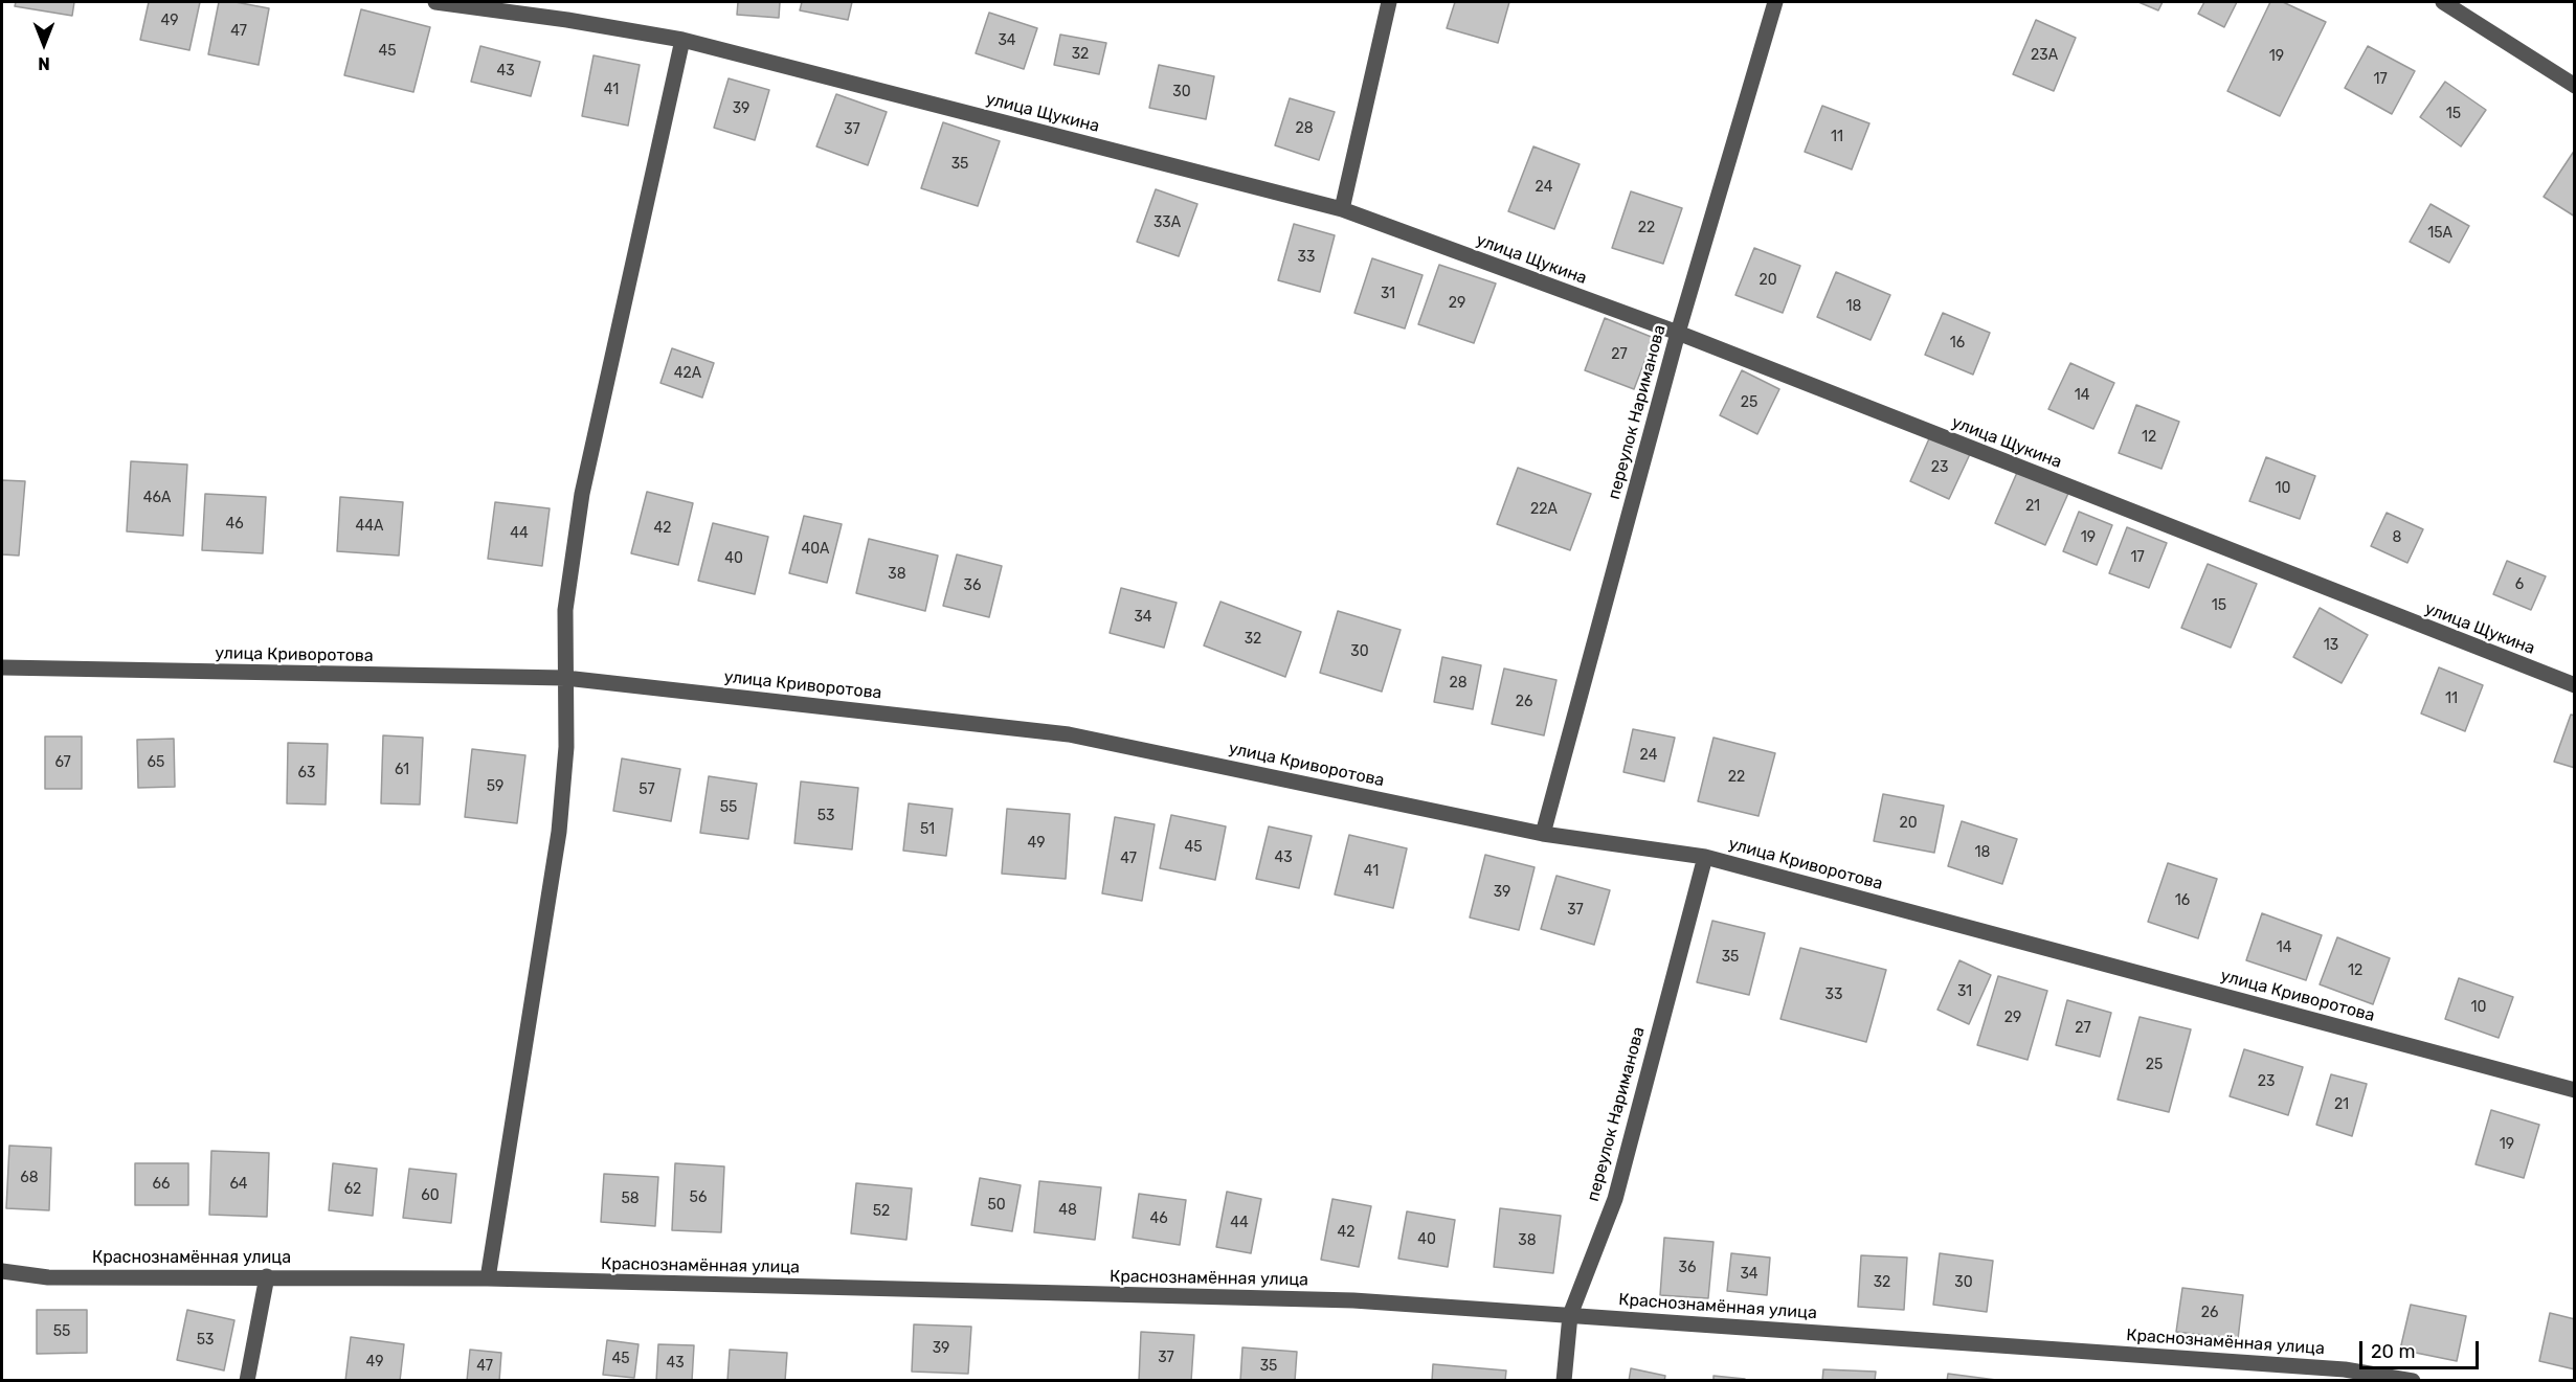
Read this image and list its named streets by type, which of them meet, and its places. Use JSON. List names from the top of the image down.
{
  "streets": {
    "street": [
      "улица Щукина",
      "переулок Нариманова",
      "улица Криворотова",
      "Краснознамённая улица"
    ]
  },
  "crossings": [
    ["улица Щукина", "переулок Нариманова"],
    ["переулок Нариманова", "улица Криворотова"],
    ["переулок Нариманова", "Краснознамённая улица"]
  ],
  "house_numbers": [
    "49",
    "47",
    "34",
    "45",
    "32",
    "23А",
    "19",
    "43",
    "17",
    "41",
    "30",
    "39",
    "15",
    "28",
    "37",
    "11",
    "35",
    "24",
    "33А",
    "22",
    "15А",
    "33",
    "20",
    "31",
    "29",
    "18",
    "16",
    "27",
    "42А",
    "14",
    "25",
    "12",
    "23",
    "10",
    "46А",
    "21",
    "22А",
    "46",
    "44А",
    "42",
    "44",
    "19",
    "8",
    "40А",
    "17",
    "40",
    "38",
    "6",
    "36",
    "15",
    "34",
    "32",
    "13",
    "30",
    "28",
    "11",
    "26",
    "24",
    "67",
    "65",
    "61",
    "63",
    "22",
    "59",
    "57",
    "55",
    "53",
    "20",
    "51",
    "49",
    "45",
    "18",
    "43",
    "47",
    "41",
    "39",
    "16",
    "37",
    "14",
    "35",
    "12",
    "31",
    "33",
    "10",
    "29",
    "27",
    "25",
    "23",
    "21",
    "19",
    "68",
    "66",
    "64",
    "62",
    "60",
    "56",
    "58",
    "50",
    "48",
    "52",
    "46",
    "44",
    "42",
    "40",
    "38",
    "36",
    "34",
    "32",
    "30",
    "26",
    "55",
    "53",
    "39",
    "37",
    "45",
    "49",
    "43",
    "47",
    "35"
  ],
  "scale_bar": "20 m",
  "north": "bottom"
}
